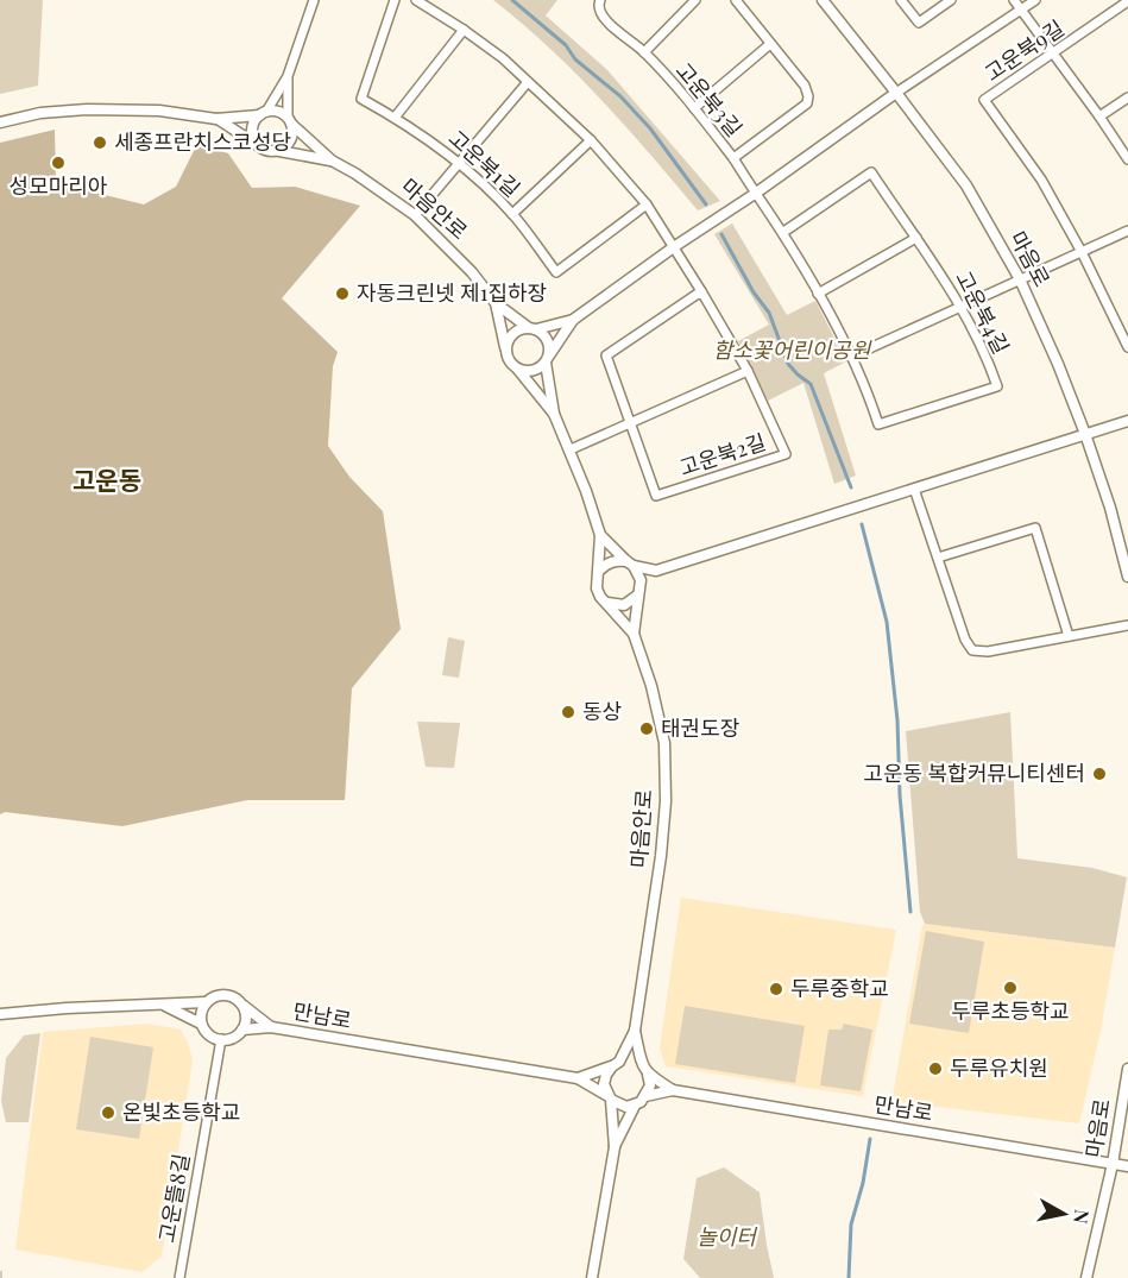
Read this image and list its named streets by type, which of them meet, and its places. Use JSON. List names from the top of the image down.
{
  "streets": {
    "street": [
      "고운북9길",
      "고운북3길",
      "고운북1길",
      "마음안로",
      "마음로",
      "고운북4길",
      "고운북2길",
      "만남로",
      "고운뜰8길"
    ]
  },
  "crossings": [
    ["고운북3길", "고운북4길"],
    ["마음로", "만남로"]
  ],
  "districts": ["고운동"],
  "parks": ["함소꽃어린이공원", "놀이터"],
  "places": [
    "세종프란치스코성당",
    "성모마리아",
    "자동크린넷 제1집하장",
    "동상",
    "태권도장",
    "고운동 복합커뮤니티센터",
    "두루초등학교",
    "두루중학교",
    "두루유치원",
    "온빛초등학교"
  ],
  "north": "right"
}
